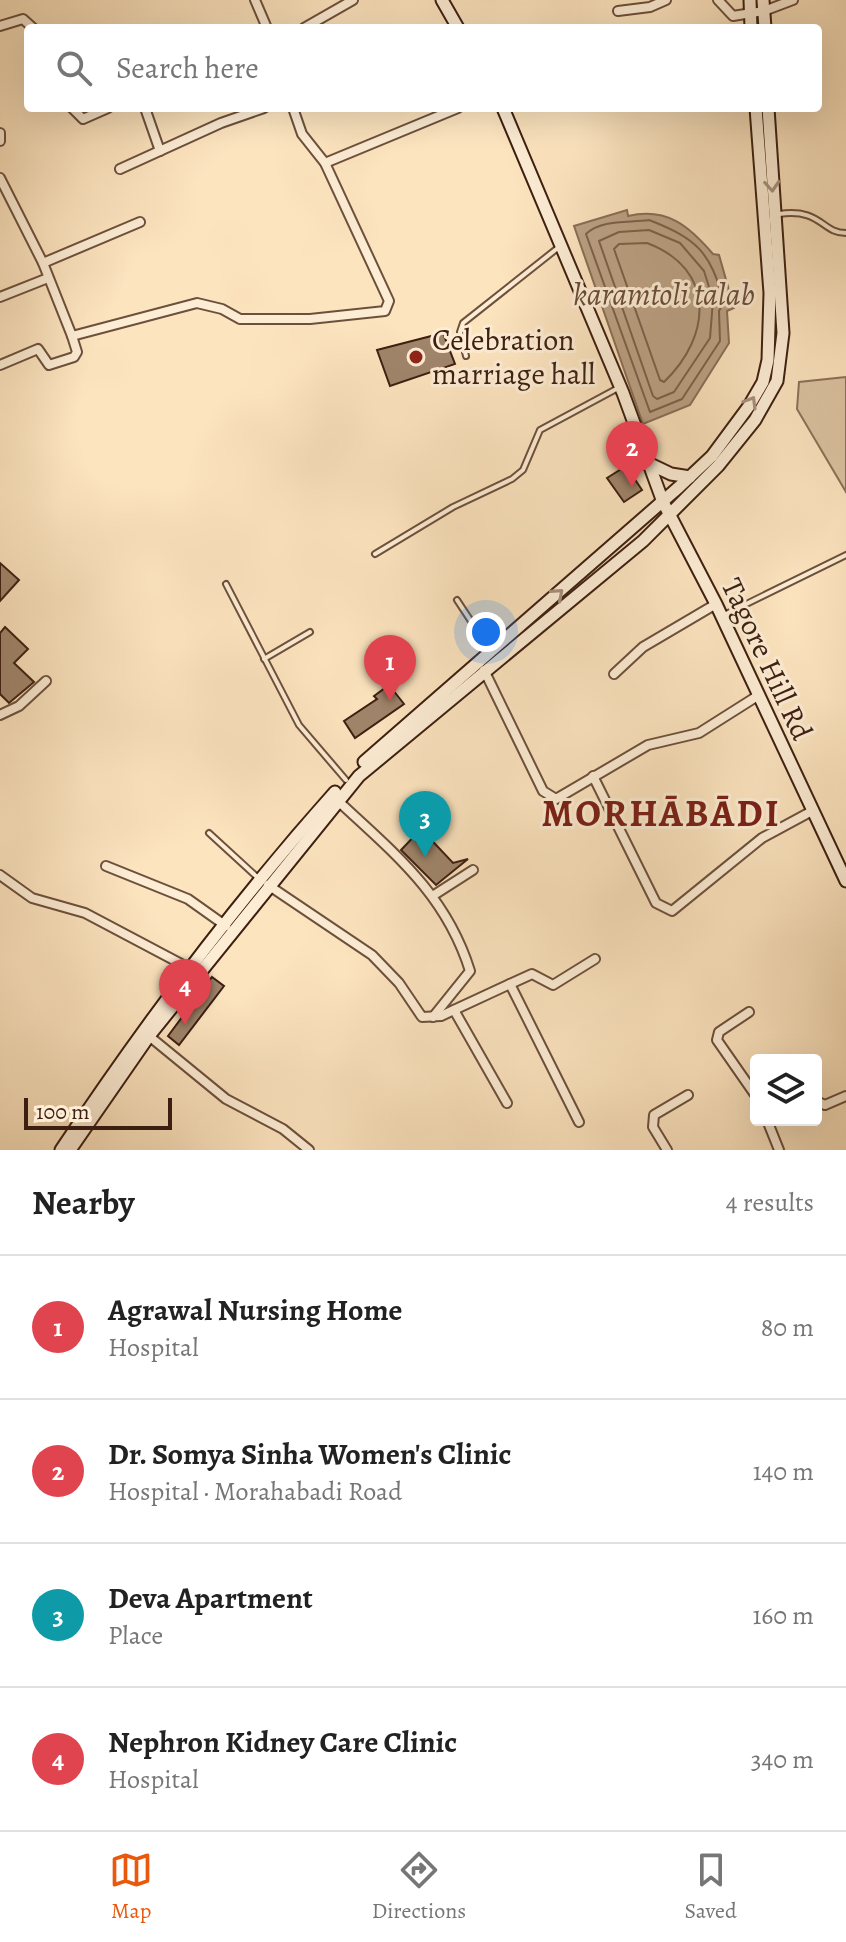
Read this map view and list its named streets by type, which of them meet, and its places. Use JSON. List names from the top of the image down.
{
  "streets": {
    "main road": ["Tagore Hill Rd"]
  },
  "districts": ["MORHĀBĀDI"],
  "water": ["karamtoli talab"],
  "places": ["Celebration marriage hall"],
  "scale_bar": "100 m",
  "page": {
    "search": "Search here",
    "pins": [
      "2",
      "1",
      "3",
      "4"
    ],
    "scale": "100 m",
    "heading": ["Nearby", "4 results"],
    "list": [
      {
        "mark": "1",
        "name": "Agrawal Nursing Home",
        "note": "Hospital",
        "value": "80 m"
      },
      {
        "mark": "2",
        "name": "Dr. Somya Sinha Women's Clinic",
        "note": "Hospital · Morahabadi Road",
        "value": "140 m"
      },
      {
        "mark": "3",
        "name": "Deva Apartment",
        "note": "Place",
        "value": "160 m"
      },
      {
        "mark": "4",
        "name": "Nephron Kidney Care Clinic",
        "note": "Hospital",
        "value": "340 m"
      }
    ],
    "nav": ["Map", "Directions", "Saved"]
  }
}
